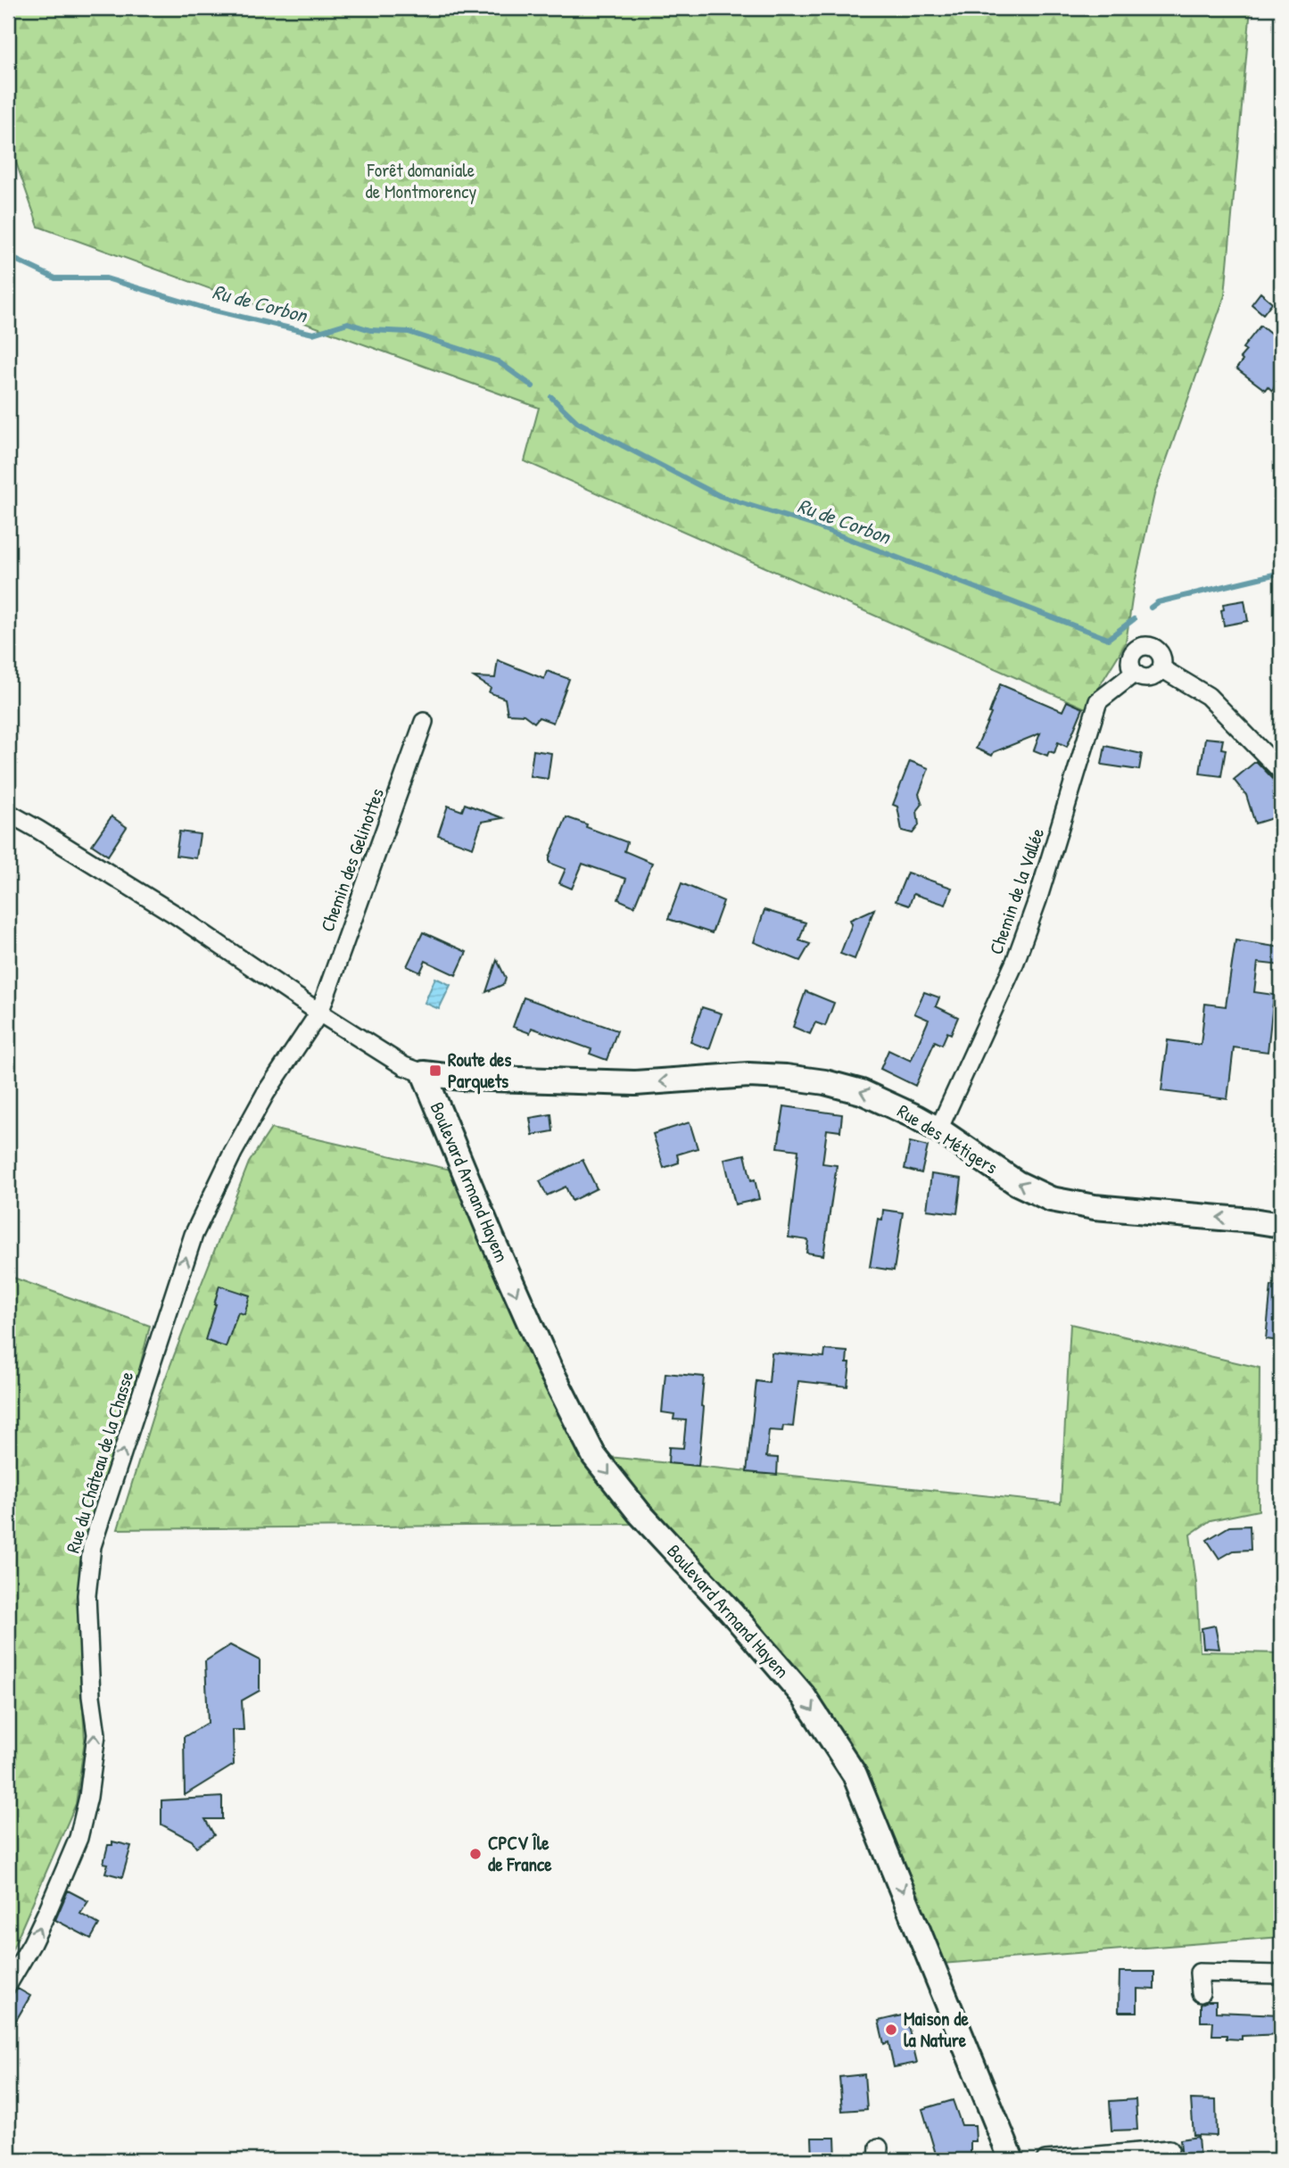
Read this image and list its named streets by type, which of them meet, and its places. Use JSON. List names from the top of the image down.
{
  "streets": {
    "main road": ["Rue des Métigers", "Boulevard Armand Hayem"],
    "street": ["Chemin des Gelinottes", "Chemin de la Vallée", "Rue du Château de la Chasse"]
  },
  "crossings": [
    ["Chemin des Gelinottes", "Rue du Château de la Chasse"],
    ["Chemin de la Vallée", "Rue des Métigers"],
    ["Rue des Métigers", "Boulevard Armand Hayem"]
  ],
  "one_way": ["Rue des Métigers", "Boulevard Armand Hayem", "Rue du Château de la Chasse"],
  "water": ["Ru de Corbon"],
  "parks": ["Forêt domaniale de Montmorency"],
  "places": {
    "transit": ["Route des Parquets"],
    "other": ["CPCV Île de France", "Maison de la Nature"]
  }
}
